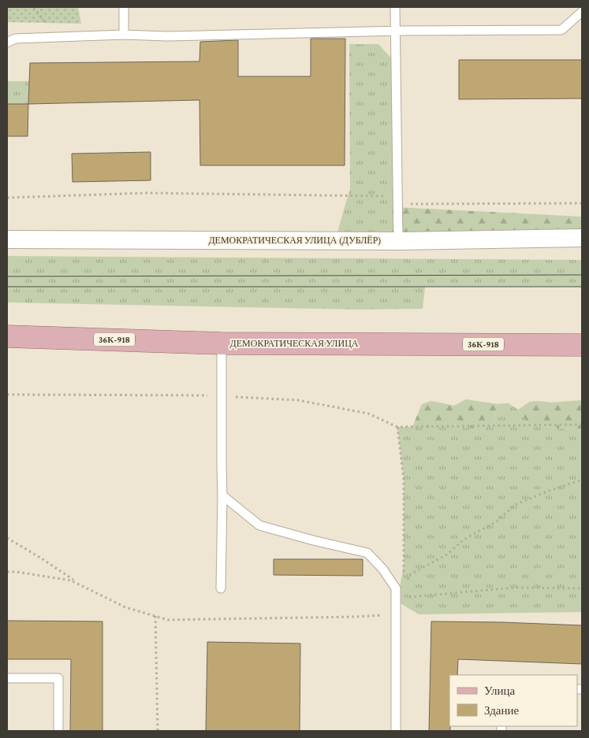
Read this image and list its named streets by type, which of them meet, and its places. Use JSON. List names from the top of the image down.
{
  "streets": {
    "main road": ["36К-918", "ДЕМОКРАТИЧЕСКАЯ УЛИЦА"],
    "street": ["ДЕМОКРАТИЧЕСКАЯ УЛИЦА (ДУБЛЁР)"]
  },
  "legend": ["Улица", "Здание"]
}
